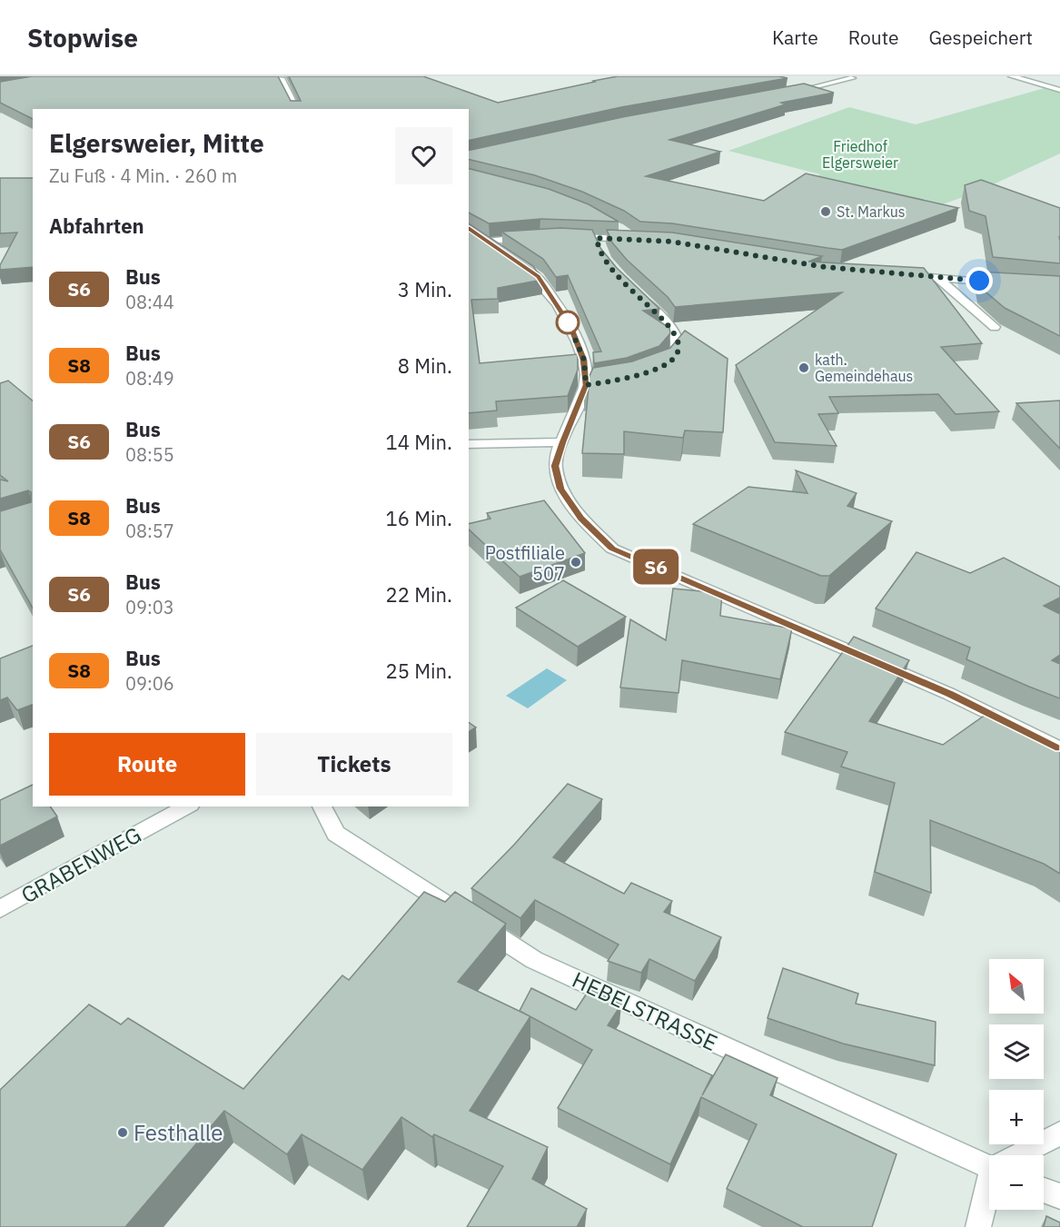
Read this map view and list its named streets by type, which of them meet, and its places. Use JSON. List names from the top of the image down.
{
  "streets": {
    "street": ["GRABENWEG", "HEBELSTRASSE"]
  },
  "parks": ["Friedhof Elgersweier"],
  "places": [
    "St. Markus",
    "kath. Gemeindehaus",
    "Postfiliale 507",
    "Festhalle"
  ],
  "lines": ["bus line S6"],
  "north": "top left",
  "page": {
    "header": "Stopwise",
    "nav": ["Karte", "Route", "Gespeichert"],
    "on_map": "S6",
    "heading": [
      ["Elgersweier, Mitte", "Zu Fuß · 4 Min. · 260 m"],
      "Abfahrten"
    ],
    "list": [
      {
        "mark": "S6",
        "name": "Bus",
        "note": "08:44",
        "value": "3 Min."
      },
      {
        "mark": "S8",
        "name": "Bus",
        "note": "08:49",
        "value": "8 Min."
      },
      {
        "mark": "S6",
        "name": "Bus",
        "note": "08:55",
        "value": "14 Min."
      },
      {
        "mark": "S8",
        "name": "Bus",
        "note": "08:57",
        "value": "16 Min."
      },
      {
        "mark": "S6",
        "name": "Bus",
        "note": "09:03",
        "value": "22 Min."
      },
      {
        "mark": "S8",
        "name": "Bus",
        "note": "09:06",
        "value": "25 Min."
      }
    ],
    "buttons": ["Route", "Tickets"],
    "map_buttons": ["+", "−"]
  }
}
